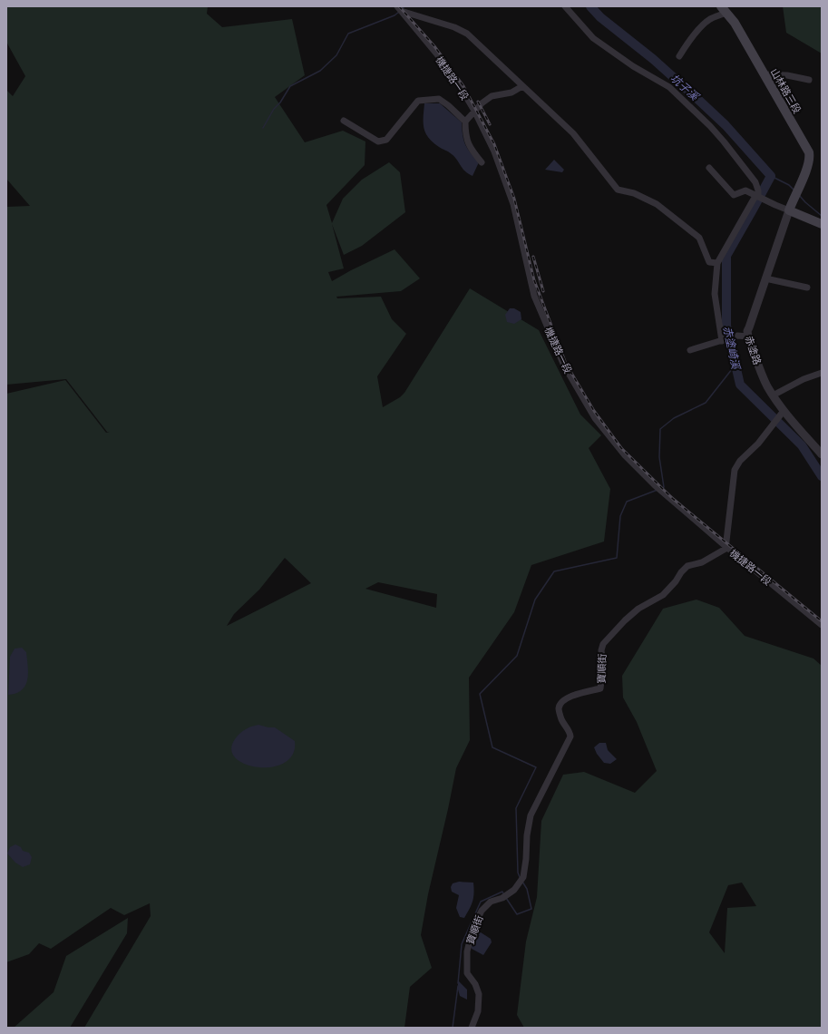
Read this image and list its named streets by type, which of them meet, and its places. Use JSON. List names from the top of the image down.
{
  "streets": {
    "main road": ["山林路三段"],
    "street": ["機捷路一段", "赤塗路", "寶順街"]
  },
  "crossings": [
    ["機捷路一段", "寶順街"],
    ["山林路三段", "赤塗路"]
  ],
  "water": ["坑子溪", "赤塗崎溪"]
}
